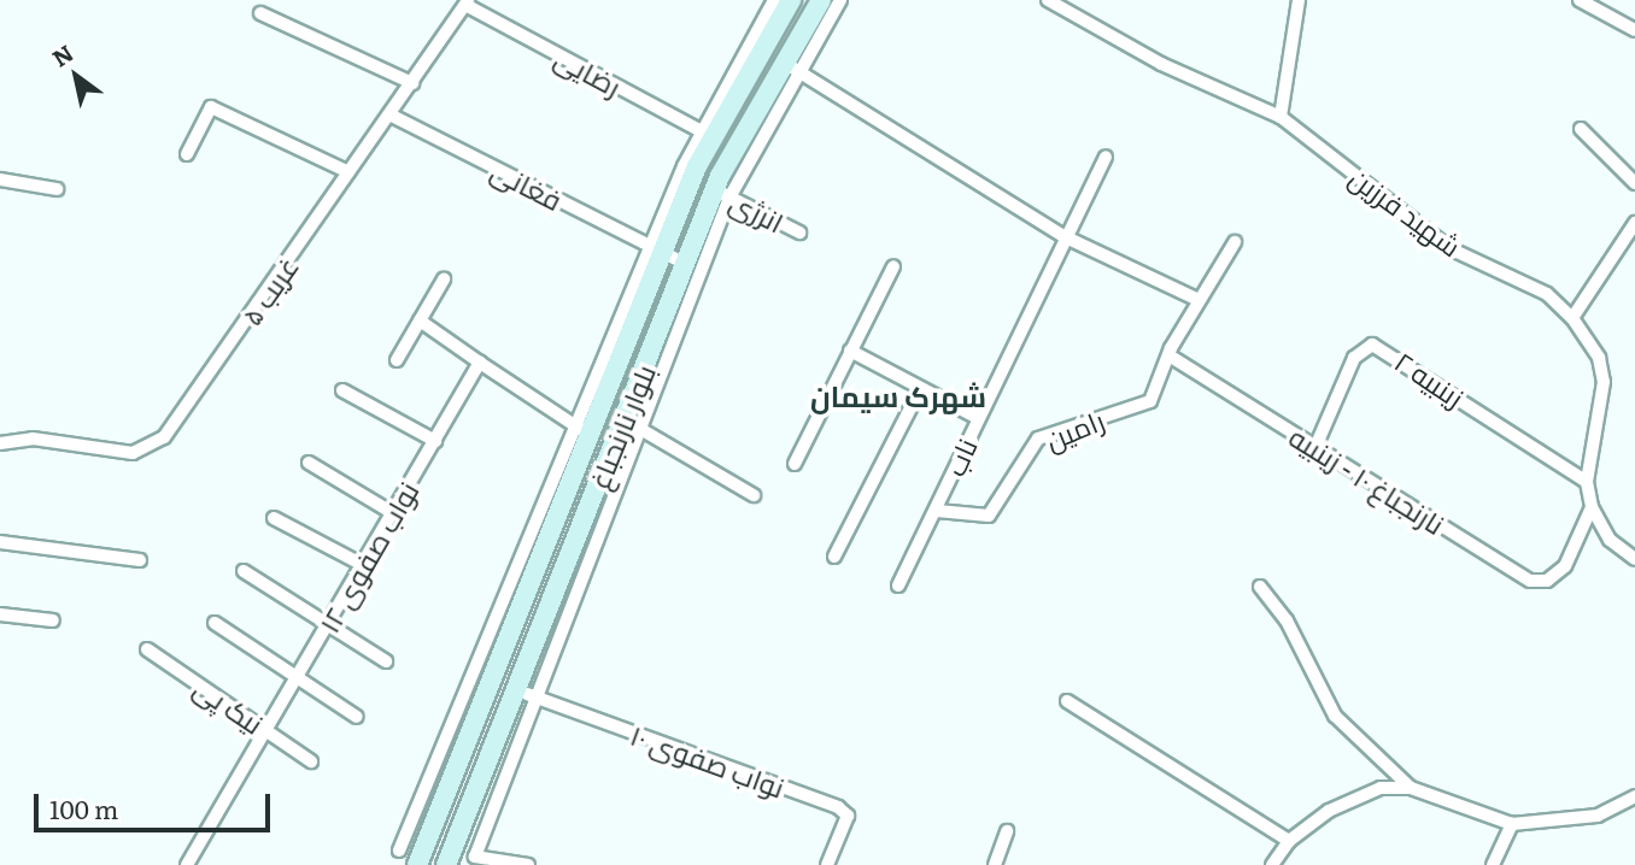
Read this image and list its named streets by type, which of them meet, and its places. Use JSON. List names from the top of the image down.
{
  "streets": {
    "main road": ["بلوار نارنجباغ"],
    "street": [
      "رضایی",
      "فغانی",
      "انرژی",
      "شهید فرزین",
      "غریب ۵",
      "زینبیه ۲",
      "رامین",
      "ناب",
      "نارنجباغ ۱۰ - زینبیه",
      "نواب صفوی ۱۲",
      "نیک پی",
      "نواب صفوی ۱۰"
    ]
  },
  "crossings": [
    ["رضایی", "غریب ۵"],
    ["رضایی", "بلوار نارنجباغ"],
    ["فغانی", "غریب ۵"],
    ["فغانی", "بلوار نارنجباغ"],
    ["انرژی", "بلوار نارنجباغ"],
    ["شهید فرزین", "زینبیه ۲"],
    ["شهید فرزین", "نارنجباغ ۱۰ - زینبیه"],
    ["زینبیه ۲", "نارنجباغ ۱۰ - زینبیه"],
    ["بلوار نارنجباغ", "نواب صفوی ۱۰"],
    ["رامین", "ناب"],
    ["رامین", "نارنجباغ ۱۰ - زینبیه"],
    ["نواب صفوی ۱۲", "نیک پی"]
  ],
  "districts": ["شهرک سیمان"],
  "scale_bar": "100 m",
  "north": "top left"
}
